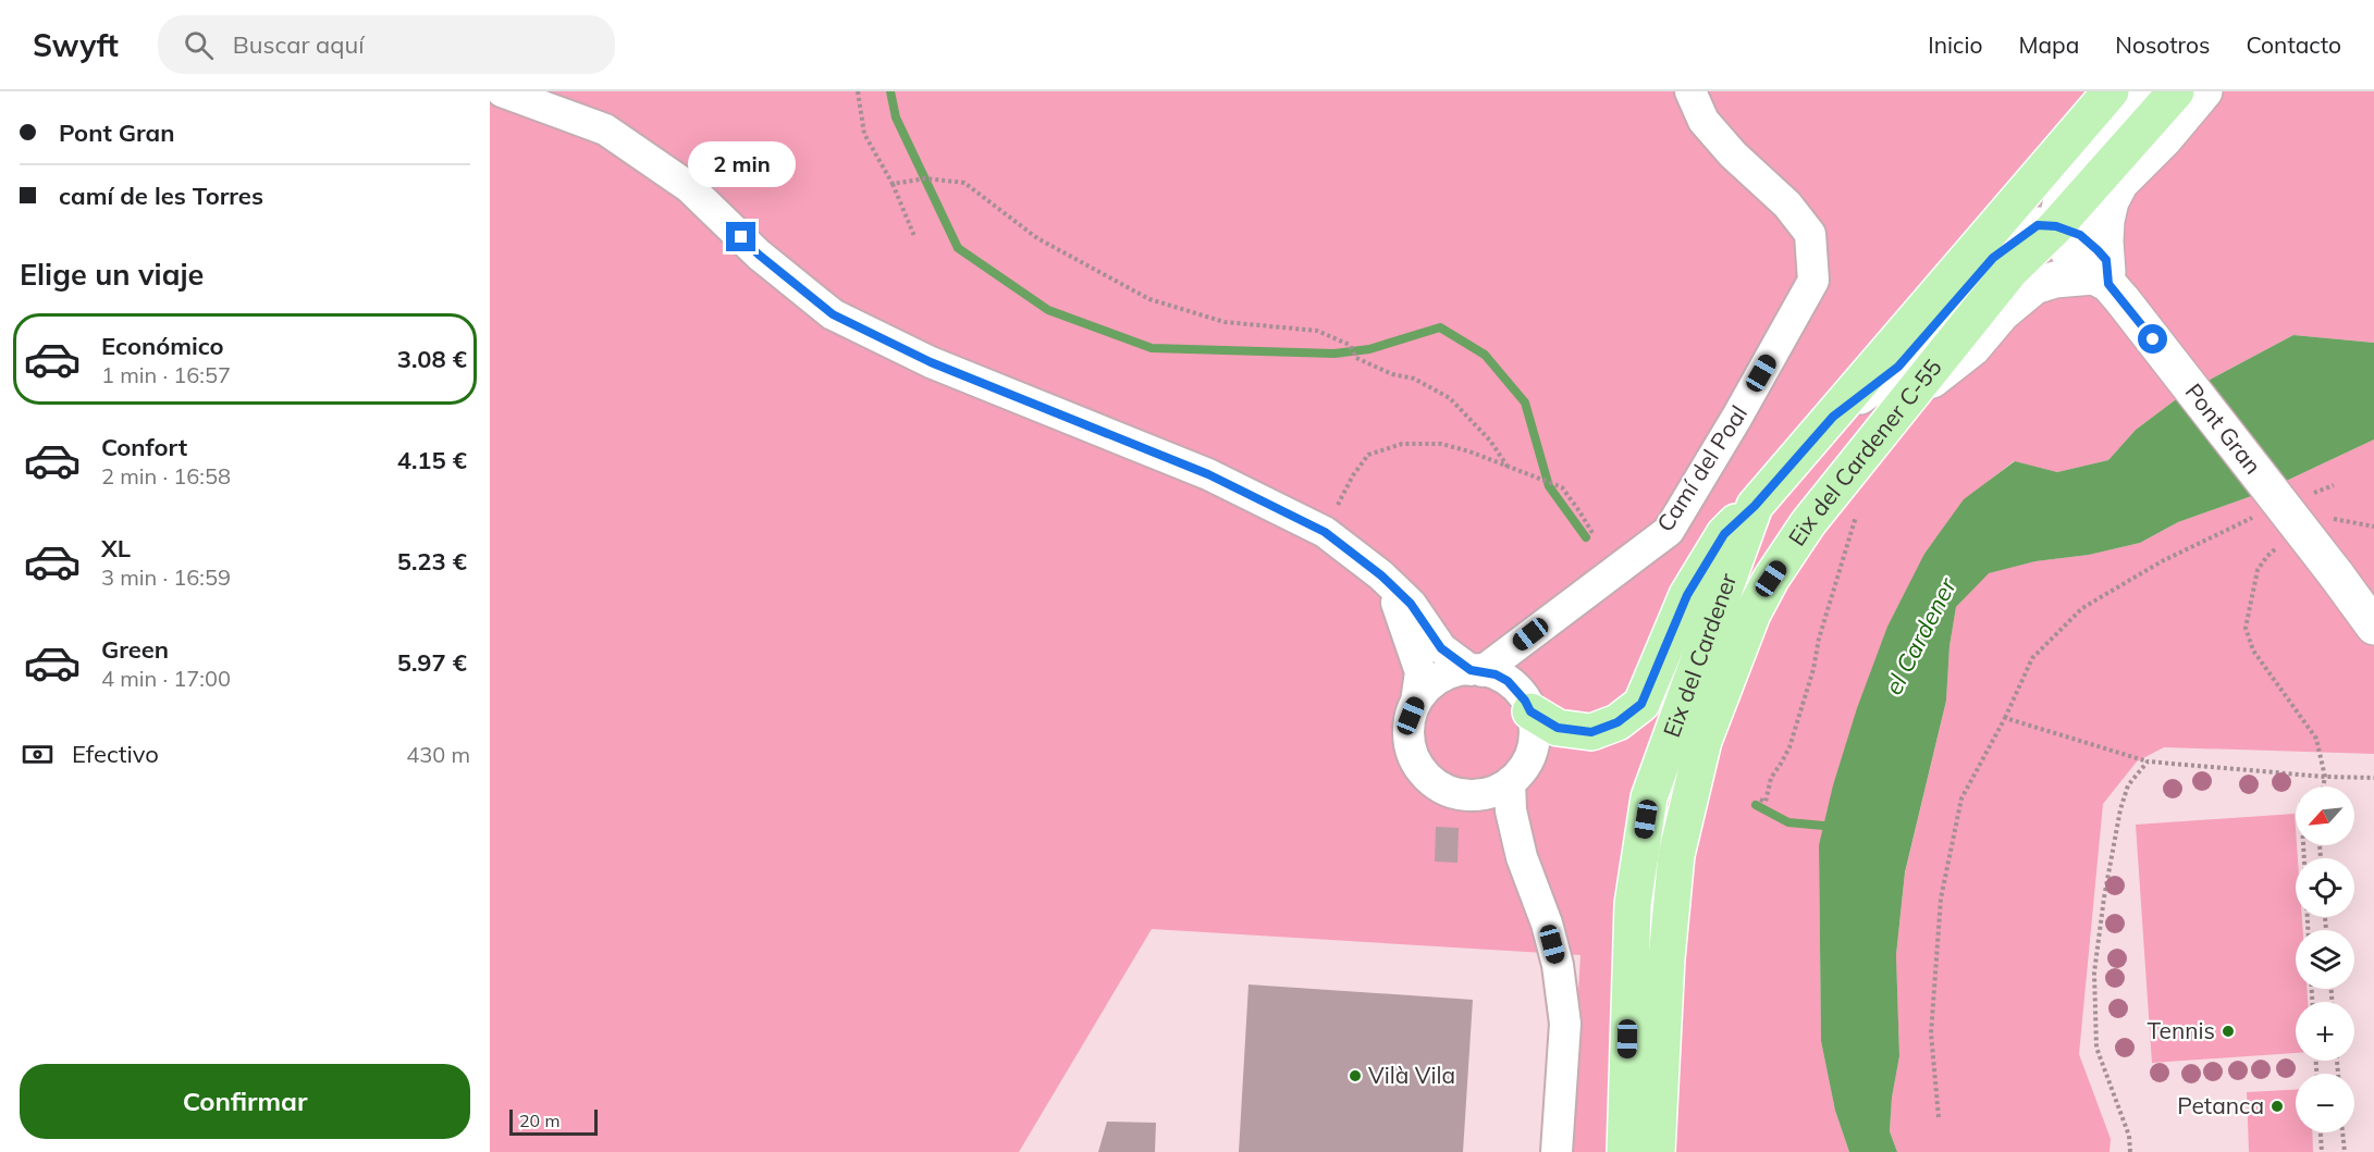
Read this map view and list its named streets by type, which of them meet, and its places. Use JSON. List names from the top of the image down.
{
  "streets": {
    "main road": ["Eix del Cardener C-55", "Eix del Cardener"],
    "street": ["Pont Gran", "Camí del Poal"]
  },
  "crossings": [
    ["Pont Gran", "Eix del Cardener C-55"]
  ],
  "water": ["el Cardener"],
  "places": ["Tennis", "Vilà Vila", "Petanca"],
  "scale_bar": "20 m",
  "north": "bottom left",
  "page": {
    "header": "Swyft",
    "search": "Buscar aquí",
    "nav": [
      "Inicio",
      "Mapa",
      "Nosotros",
      "Contacto"
    ],
    "banner": ["Pont Gran", "camí de les Torres"],
    "bubble": "2 min",
    "heading": "Elige un viaje",
    "list": [
      {
        "name": "Económico",
        "note": "1 min · 16:57",
        "value": "3.08 €"
      },
      {
        "name": "Confort",
        "note": "2 min · 16:58",
        "value": "4.15 €"
      },
      {
        "name": "XL",
        "note": "3 min · 16:59",
        "value": "5.23 €"
      },
      {
        "name": "Green",
        "note": "4 min · 17:00",
        "value": "5.97 €"
      }
    ],
    "pay": ["Efectivo", "430 m"],
    "map_buttons": ["+", "−"],
    "buttons": "Confirmar",
    "scale": "20 m"
  }
}
